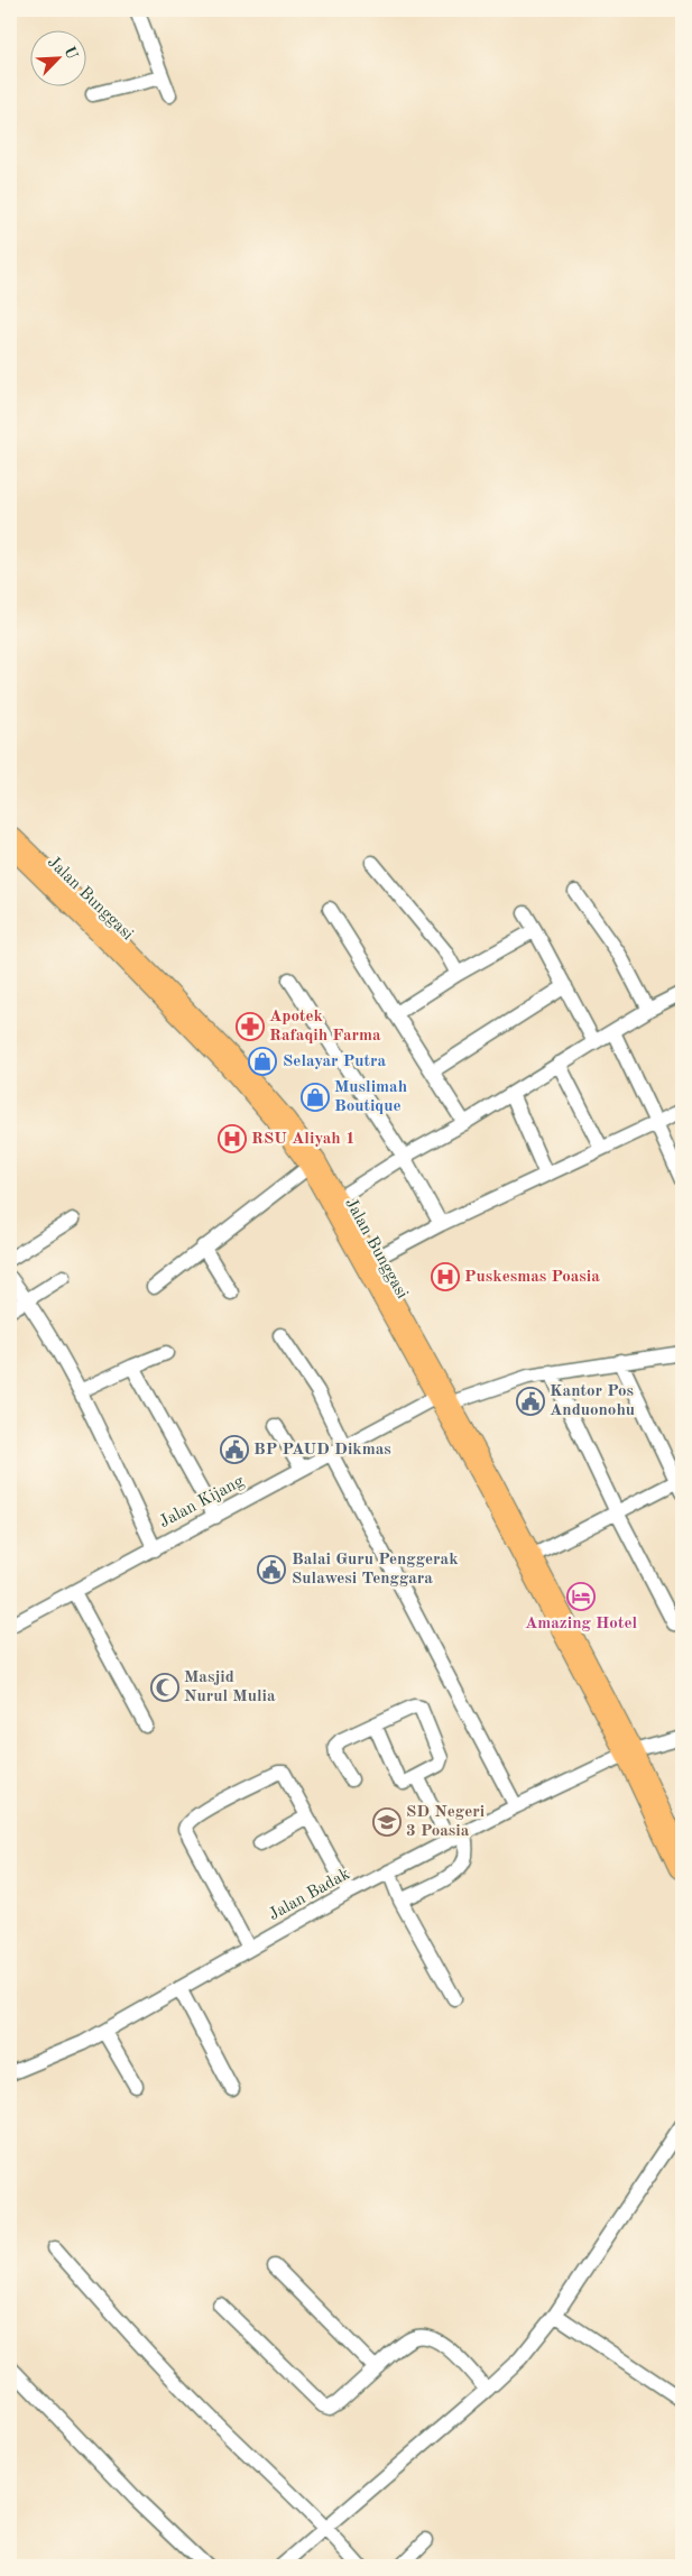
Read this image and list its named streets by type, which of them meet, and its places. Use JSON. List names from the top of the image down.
{
  "streets": {
    "highway": ["Jalan Bunggasi"],
    "street": ["Jalan Kijang", "Jalan Badak"]
  },
  "crossings": [
    ["Jalan Bunggasi", "Jalan Kijang"],
    ["Jalan Bunggasi", "Jalan Badak"]
  ],
  "places": {
    "pharmacy": ["Apotek Rafaqih Farma"],
    "shop": ["Selayar Putra", "Muslimah Boutique"],
    "hospital": ["RSU Aliyah 1", "Puskesmas Poasia"],
    "public building": ["Kantor Pos Anduonohu", "BP PAUD Dikmas", "Balai Guru Penggerak Sulawesi Tenggara"],
    "hotel": ["Amazing Hotel"],
    "mosque": ["Masjid Nurul Mulia"],
    "school or university": ["SD Negeri 3 Poasia"]
  },
  "north": "top right"
}
